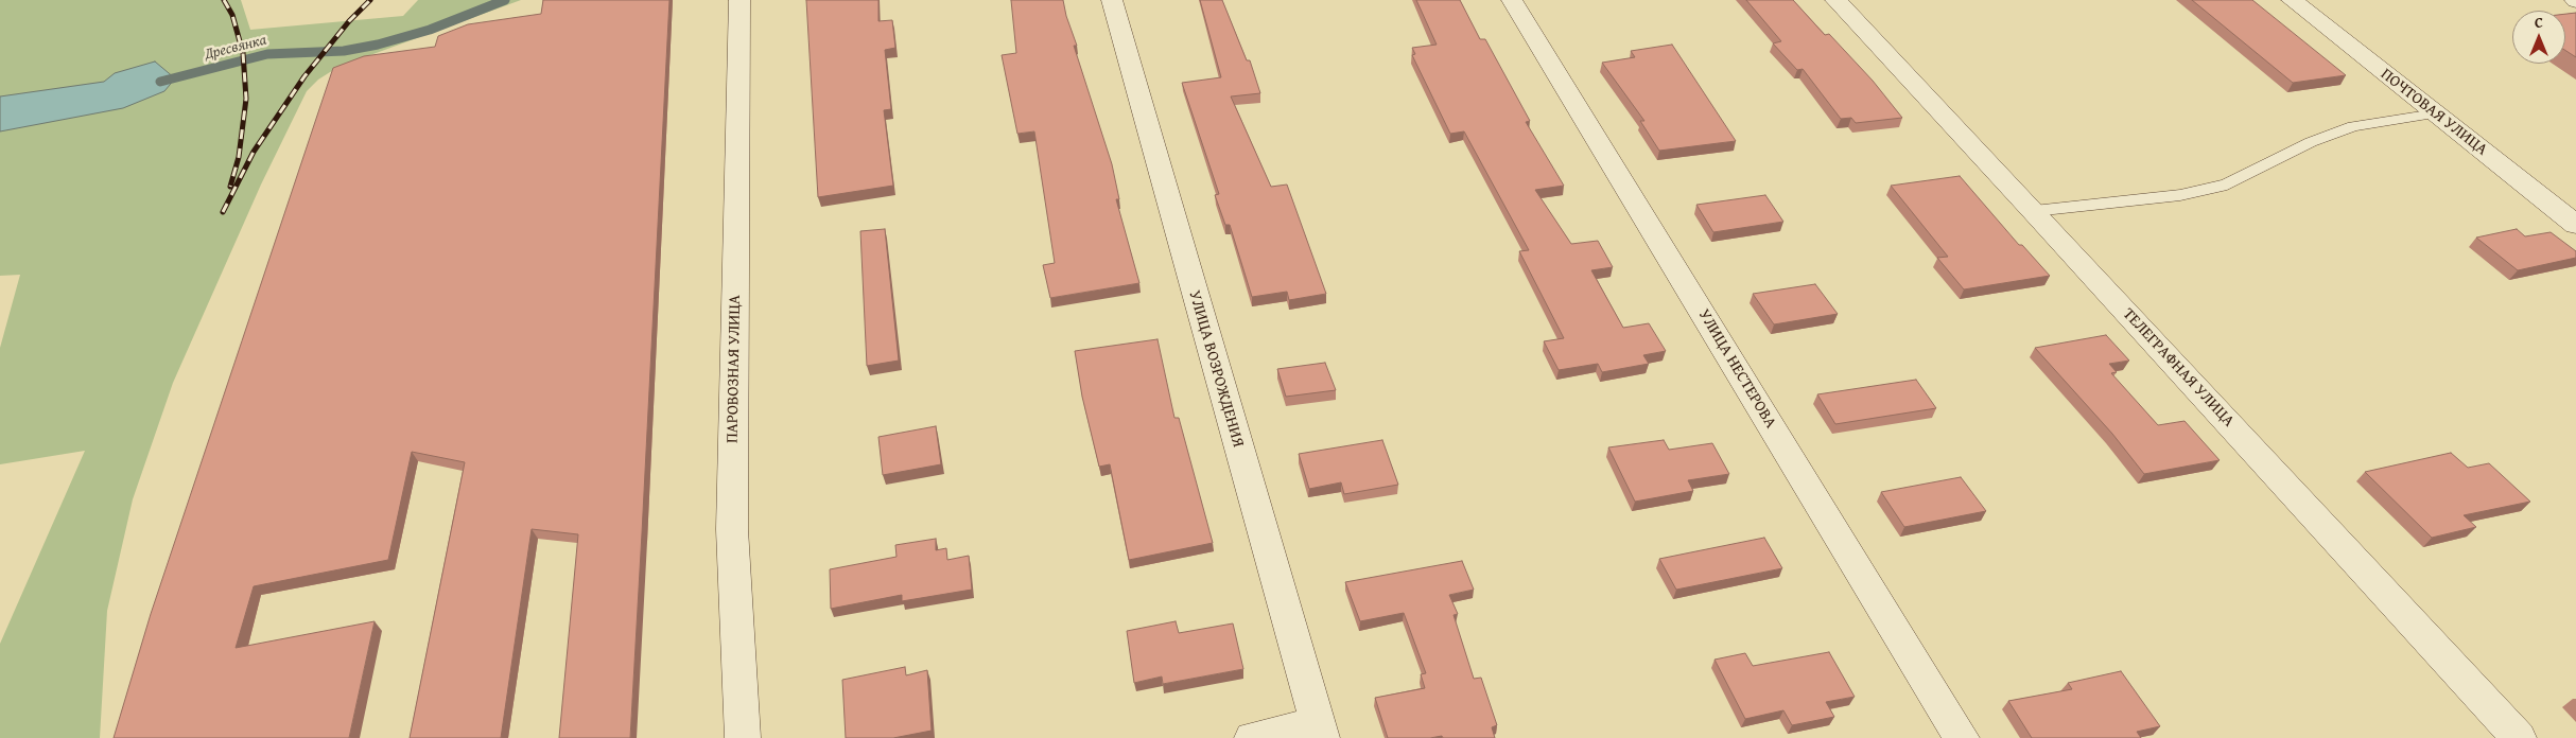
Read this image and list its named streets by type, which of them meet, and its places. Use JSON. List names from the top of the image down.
{
  "streets": {
    "street": [
      "ПОЧТОВАЯ УЛИЦА",
      "ТЕЛЕГРАФНАЯ УЛИЦА",
      "ПАРОВОЗНАЯ УЛИЦА",
      "УЛИЦА ВОЗРОЖДЕНИЯ",
      "УЛИЦА НЕСТЕРОВА"
    ]
  },
  "water": ["Дресвянка"],
  "north": "top"
}
